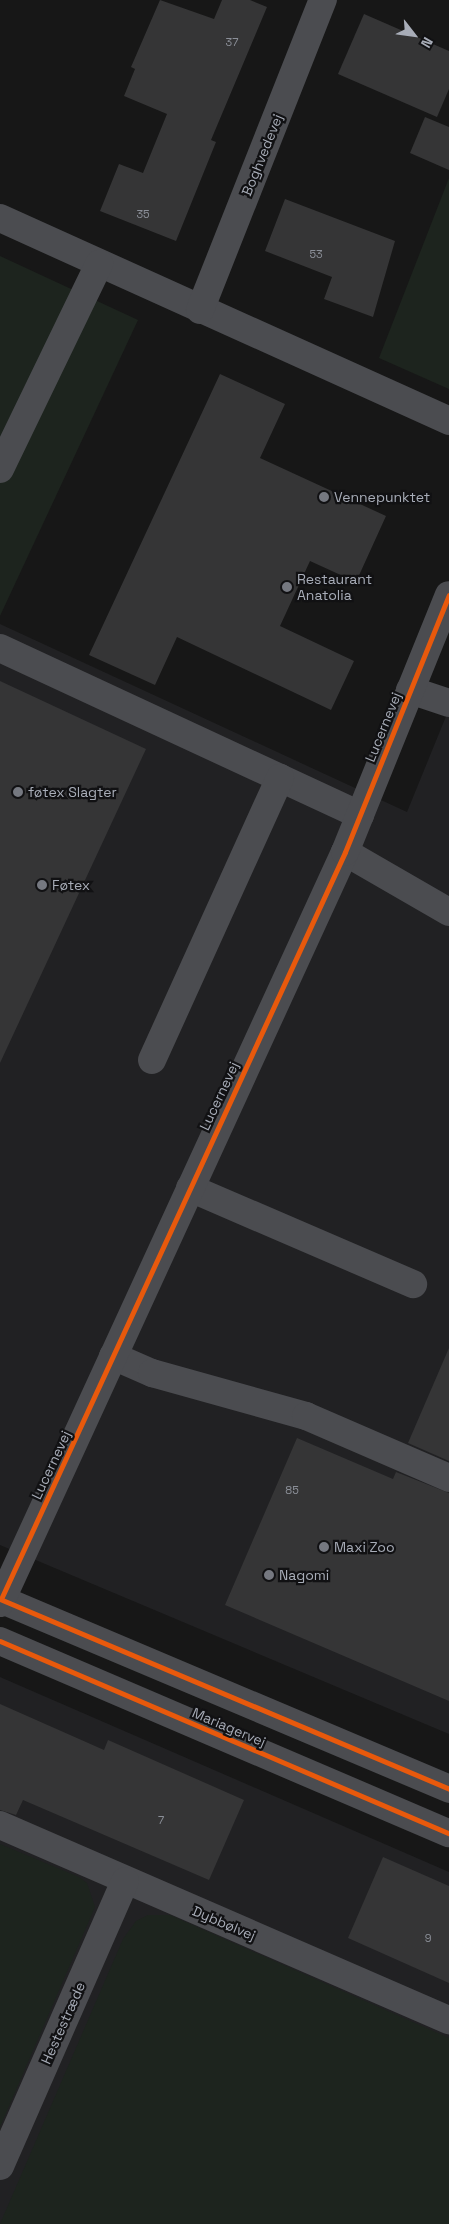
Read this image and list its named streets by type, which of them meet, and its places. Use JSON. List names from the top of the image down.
{
  "streets": {
    "street": [
      "Boghvedevej",
      "Lucernevej",
      "Mariagervej",
      "Dybbølvej",
      "Hestestræde"
    ]
  },
  "crossings": [
    ["Lucernevej", "Mariagervej"],
    ["Dybbølvej", "Hestestræde"]
  ],
  "places": [
    "Vennepunktet",
    "Restaurant Anatolia",
    "føtex Slagter",
    "Føtex",
    "Maxi Zoo",
    "Nagomi"
  ],
  "house_numbers": [
    "37",
    "35",
    "53",
    "85",
    "7",
    "9"
  ],
  "north": "bottom right"
}
